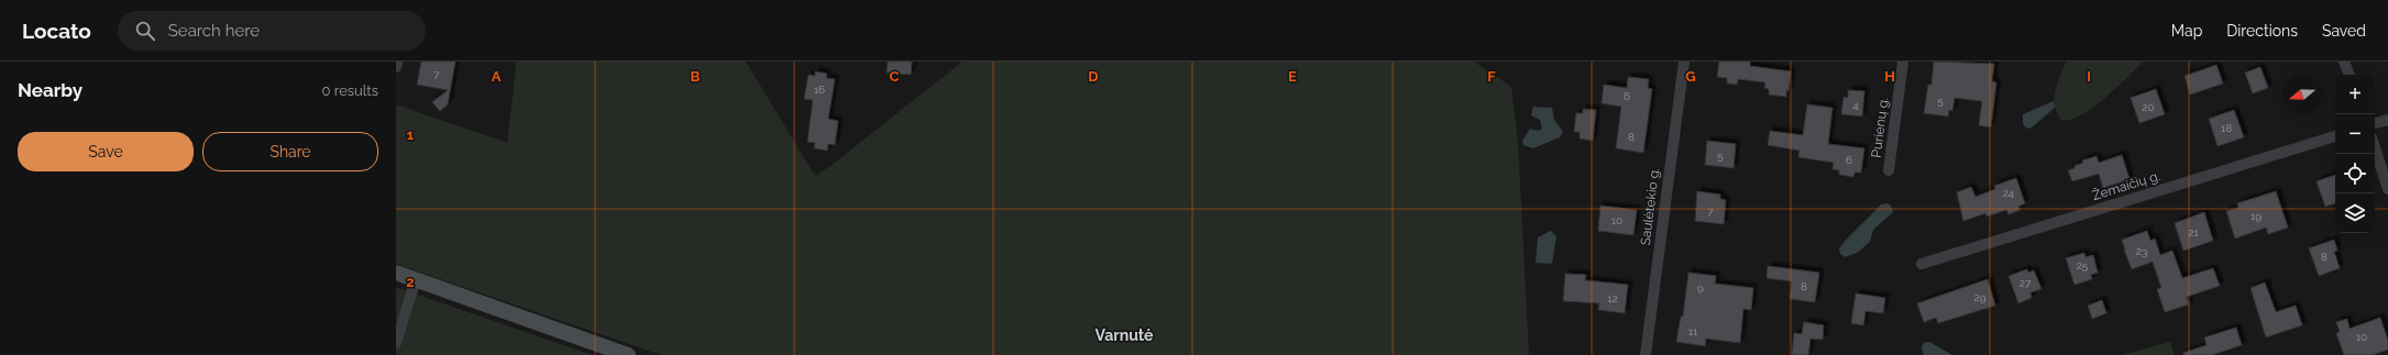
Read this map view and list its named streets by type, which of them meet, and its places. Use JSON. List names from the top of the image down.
{
  "streets": {
    "street": ["Purienų g.", "Žemaičių g.", "Saulėtekio g."]
  },
  "districts": ["Varnutė"],
  "house_numbers": [
    "7",
    "16",
    "6",
    "5",
    "4",
    "20",
    "18",
    "8",
    "5",
    "6",
    "24",
    "7",
    "19",
    "10",
    "21",
    "23",
    "8",
    "25",
    "27",
    "8",
    "9",
    "29",
    "12",
    "11",
    "10"
  ],
  "north": "left",
  "page": {
    "header": "Locato",
    "search": "Search here",
    "nav": ["Map", "Directions", "Saved"],
    "heading": ["Nearby", "0 results"],
    "map_buttons": ["+", "−"],
    "buttons": ["Save", "Share"]
  },
  "grid": {
    "columns": [
      "A",
      "B",
      "C",
      "D",
      "E",
      "F",
      "G",
      "H",
      "I"
    ],
    "rows": ["1", "2"]
  }
}
